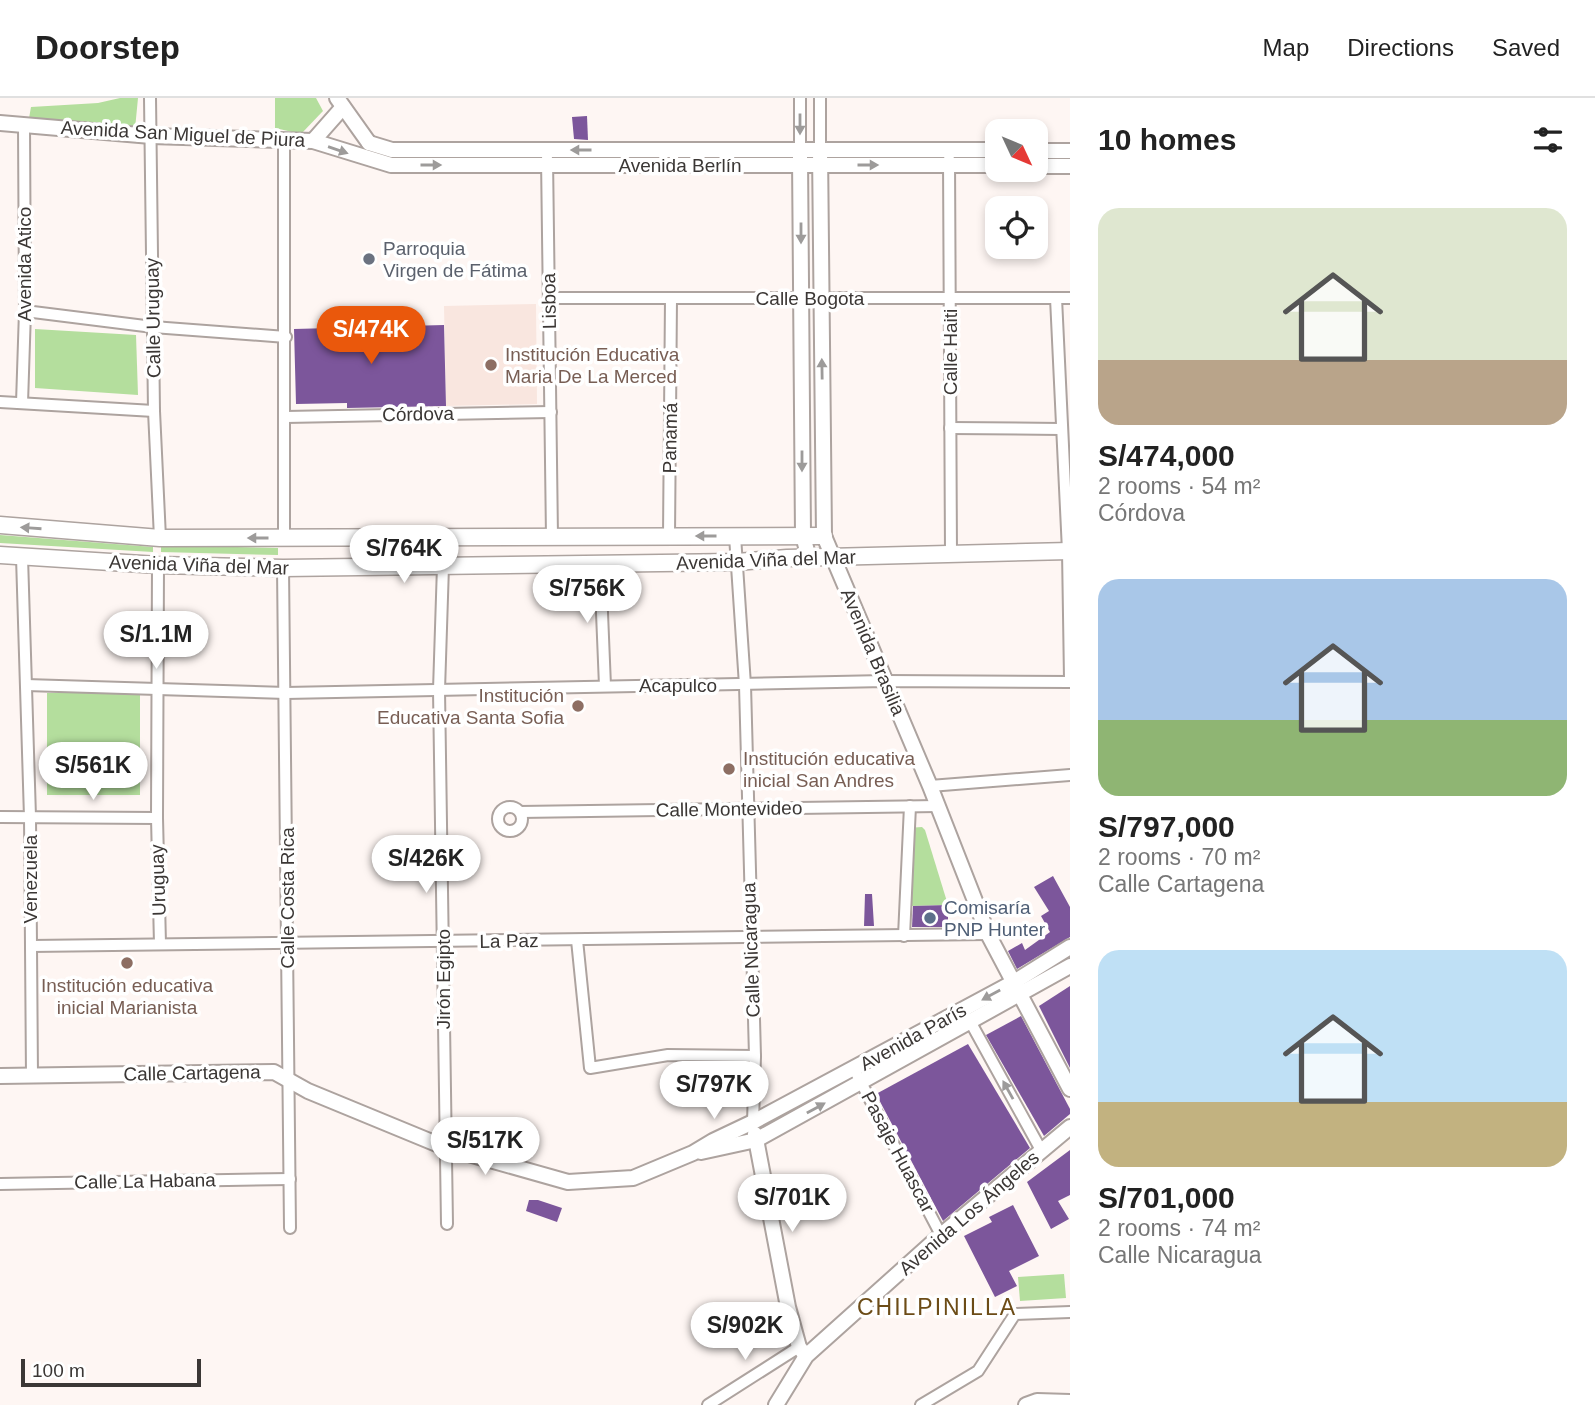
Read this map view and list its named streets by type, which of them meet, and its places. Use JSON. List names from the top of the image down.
{
  "streets": {
    "main road": ["Avenida Viña del Mar"],
    "street": [
      "Avenida San Miguel de Piura",
      "Avenida Berlín",
      "Avenida Atico",
      "Calle Bogota",
      "Lisboa",
      "Calle Uruguay",
      "Calle Haiti",
      "Córdova",
      "Panamá",
      "Avenida Brasilia",
      "Acapulco",
      "Calle Montevideo",
      "Venezuela",
      "Uruguay",
      "Calle Costa Rica",
      "La Paz",
      "Calle Nicaragua",
      "Jirón Egipto",
      "Avenida París",
      "Calle Cartagena",
      "Pasaje Huascar",
      "Calle La Habana",
      "Avenida Los Ángeles"
    ]
  },
  "crossings": [
    ["Avenida San Miguel de Piura", "Avenida Berlín"],
    ["Avenida San Miguel de Piura", "Avenida Atico"],
    ["Avenida San Miguel de Piura", "Calle Uruguay"],
    ["Avenida Berlín", "Lisboa"],
    ["Avenida Berlín", "Calle Haiti"],
    ["Avenida Berlín", "Avenida Brasilia"],
    ["Calle Bogota", "Lisboa"],
    ["Calle Bogota", "Calle Haiti"],
    ["Calle Bogota", "Panamá"],
    ["Calle Bogota", "Avenida Brasilia"],
    ["Lisboa", "Córdova"],
    ["Lisboa", "Avenida Viña del Mar"],
    ["Calle Uruguay", "Avenida Viña del Mar"],
    ["Calle Haiti", "Avenida Viña del Mar"],
    ["Panamá", "Avenida Viña del Mar"],
    ["Avenida Viña del Mar", "Avenida Brasilia"],
    ["Avenida Viña del Mar", "Venezuela"],
    ["Avenida Viña del Mar", "Uruguay"],
    ["Avenida Viña del Mar", "Calle Costa Rica"],
    ["Avenida Viña del Mar", "Calle Nicaragua"],
    ["Avenida Viña del Mar", "Jirón Egipto"],
    ["Avenida Brasilia", "Acapulco"],
    ["Avenida Brasilia", "Calle Montevideo"],
    ["Avenida Brasilia", "La Paz"],
    ["Avenida Brasilia", "Avenida París"],
    ["Acapulco", "Venezuela"],
    ["Acapulco", "Uruguay"],
    ["Acapulco", "Calle Costa Rica"],
    ["Acapulco", "Calle Nicaragua"],
    ["Acapulco", "Jirón Egipto"],
    ["Calle Montevideo", "Calle Nicaragua"],
    ["Venezuela", "La Paz"],
    ["Venezuela", "Calle Cartagena"],
    ["Uruguay", "La Paz"],
    ["Calle Costa Rica", "La Paz"],
    ["Calle Costa Rica", "Calle Cartagena"],
    ["Calle Costa Rica", "Calle La Habana"],
    ["La Paz", "Calle Nicaragua"],
    ["La Paz", "Jirón Egipto"],
    ["Calle Nicaragua", "Avenida París"],
    ["Calle Nicaragua", "Calle Cartagena"],
    ["Calle Nicaragua", "Avenida Los Ángeles"],
    ["Jirón Egipto", "Calle Cartagena"],
    ["Avenida París", "Calle Cartagena"],
    ["Avenida París", "Pasaje Huascar"],
    ["Pasaje Huascar", "Avenida Los Ángeles"]
  ],
  "districts": ["CHILPINILLA"],
  "places": [
    "Parroquia Virgen de Fátima",
    "Institución Educativa Maria De La Merced",
    "Institución Educativa Santa Sofia",
    "Institución educativa inicial San Andres",
    "Comisaría PNP Hunter",
    "Institución educativa inicial Marianista"
  ],
  "scale_bar": "100 m",
  "north": "bottom right",
  "page": {
    "header": "Doorstep",
    "nav": ["Map", "Directions", "Saved"],
    "heading": "10 homes",
    "list": [
      {
        "name": "S/474,000",
        "note": "2 rooms · 54 m² · Córdova"
      },
      {
        "name": "S/797,000",
        "note": "2 rooms · 70 m² · Calle Cartagena"
      },
      {
        "name": "S/701,000",
        "note": "2 rooms · 74 m² · Calle Nicaragua"
      }
    ],
    "price": [
      "S/474K",
      "S/764K",
      "S/756K",
      "S/1.1M",
      "S/561K",
      "S/426K",
      "S/797K",
      "S/517K",
      "S/701K",
      "S/902K"
    ],
    "scale": "100 m"
  }
}
